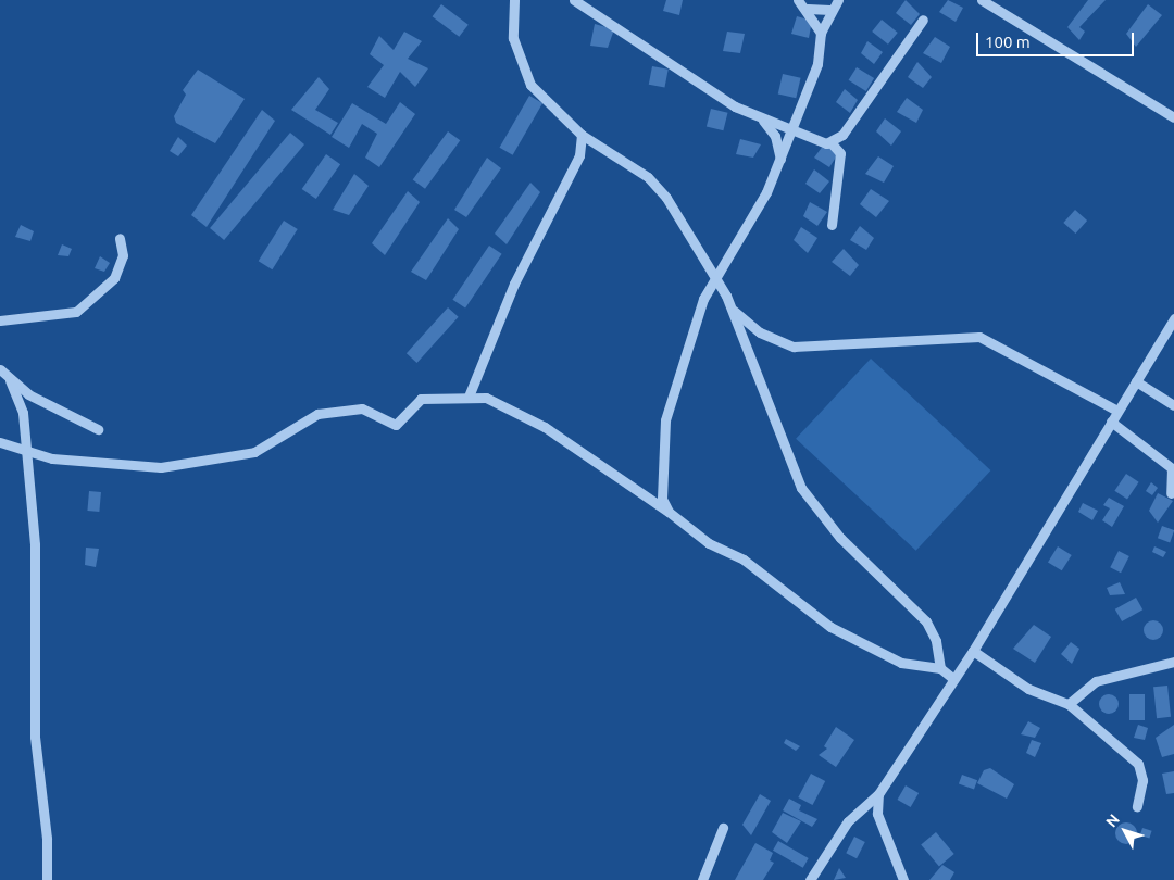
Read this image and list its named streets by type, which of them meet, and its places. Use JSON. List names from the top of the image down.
{
  "scale_bar": "100 m",
  "north": "top left"
}
